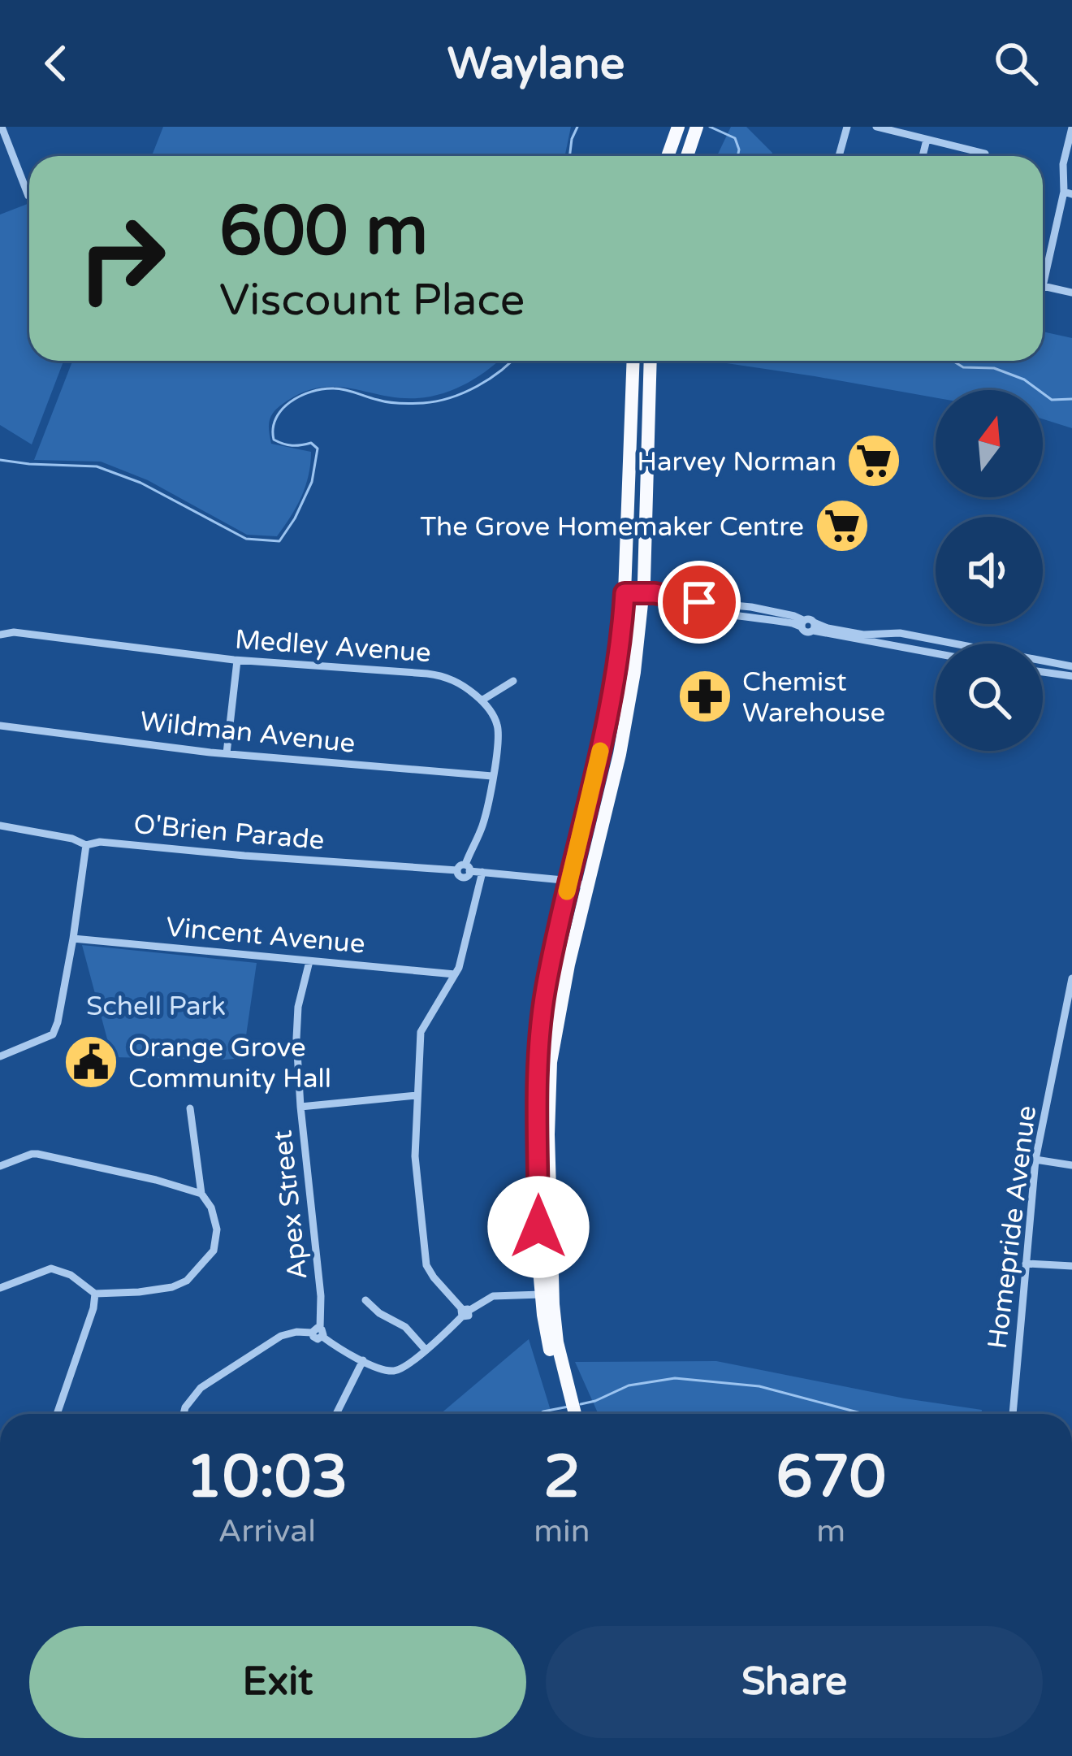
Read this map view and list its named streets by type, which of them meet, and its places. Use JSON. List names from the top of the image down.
{
  "streets": {
    "street": [
      "Medley Avenue",
      "Wildman Avenue",
      "O'Brien Parade",
      "Vincent Avenue",
      "Apex Street",
      "Homepride Avenue"
    ]
  },
  "crossings": [
    ["Vincent Avenue", "Apex Street"]
  ],
  "parks": ["Schell Park"],
  "places": {
    "supermarket": ["Harvey Norman", "The Grove Homemaker Centre"],
    "pharmacy": ["Chemist Warehouse"],
    "public building": ["Orange Grove Community Hall"]
  },
  "north": "top",
  "page": {
    "header": "Waylane",
    "turn": ["600 m", "Viscount Place"],
    "eta": [
      "10:03",
      "Arrival",
      "2",
      "min",
      "670",
      "m"
    ],
    "buttons": ["Exit", "Share"]
  }
}
